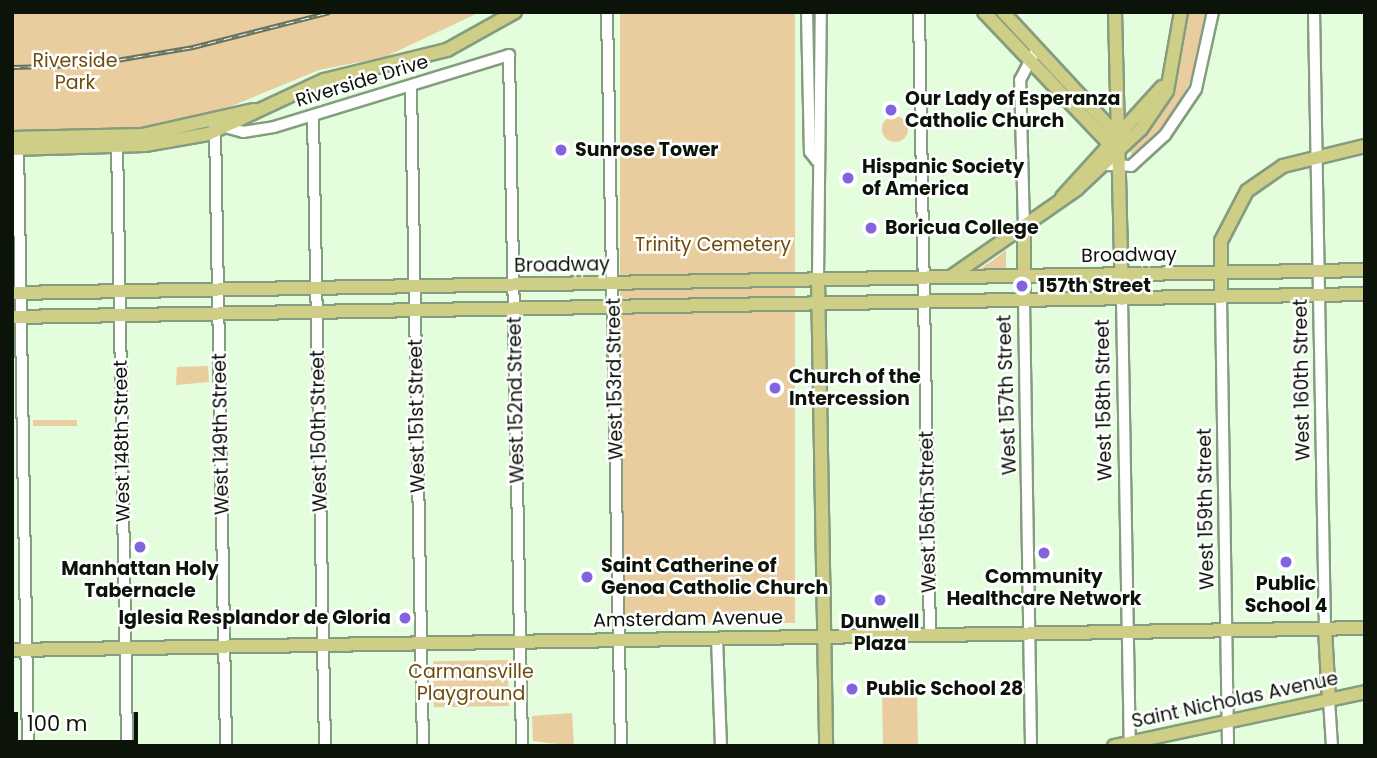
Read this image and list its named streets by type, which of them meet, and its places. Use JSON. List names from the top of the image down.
{
  "streets": {
    "main road": [
      "Riverside Drive",
      "Broadway",
      "West 160th Street",
      "West 157th Street",
      "West 158th Street",
      "West 159th Street",
      "Amsterdam Avenue",
      "Saint Nicholas Avenue"
    ],
    "street": [
      "West 153rd Street",
      "West 152nd Street",
      "West 151st Street",
      "West 150th Street",
      "West 149th Street",
      "West 148th Street",
      "West 156th Street"
    ]
  },
  "crossings": [
    ["Riverside Drive", "West 152nd Street"],
    ["Riverside Drive", "West 151st Street"],
    ["Riverside Drive", "West 150th Street"],
    ["Riverside Drive", "West 149th Street"],
    ["Riverside Drive", "West 148th Street"],
    ["Broadway", "West 153rd Street"],
    ["Broadway", "West 160th Street"],
    ["Broadway", "West 157th Street"],
    ["Broadway", "West 152nd Street"],
    ["Broadway", "West 158th Street"],
    ["Broadway", "West 151st Street"],
    ["Broadway", "West 150th Street"],
    ["Broadway", "West 149th Street"],
    ["Broadway", "West 148th Street"],
    ["Broadway", "West 159th Street"],
    ["Broadway", "West 156th Street"],
    ["West 153rd Street", "Amsterdam Avenue"],
    ["West 160th Street", "West 159th Street"],
    ["West 160th Street", "Amsterdam Avenue"],
    ["West 160th Street", "Saint Nicholas Avenue"],
    ["West 157th Street", "Amsterdam Avenue"],
    ["West 152nd Street", "Amsterdam Avenue"],
    ["West 158th Street", "Amsterdam Avenue"],
    ["West 158th Street", "Saint Nicholas Avenue"],
    ["West 151st Street", "Amsterdam Avenue"],
    ["West 150th Street", "Amsterdam Avenue"],
    ["West 149th Street", "Amsterdam Avenue"],
    ["West 148th Street", "Amsterdam Avenue"],
    ["West 159th Street", "Amsterdam Avenue"],
    ["West 159th Street", "Saint Nicholas Avenue"],
    ["West 156th Street", "Amsterdam Avenue"]
  ],
  "parks": ["Riverside Park", "Trinity Cemetery", "Carmansville Playground"],
  "places": [
    "Our Lady of Esperanza Catholic Church",
    "Sunrose Tower",
    "Hispanic Society of America",
    "Boricua College",
    "157th Street",
    "Church of the Intercession",
    "Manhattan Holy Tabernacle",
    "Community Healthcare Network",
    "Public School 4",
    "Saint Catherine of Genoa Catholic Church",
    "Dunwell Plaza",
    "Iglesia Resplandor de Gloria",
    "Public School 28"
  ],
  "scale_bar": "100 m"
}
